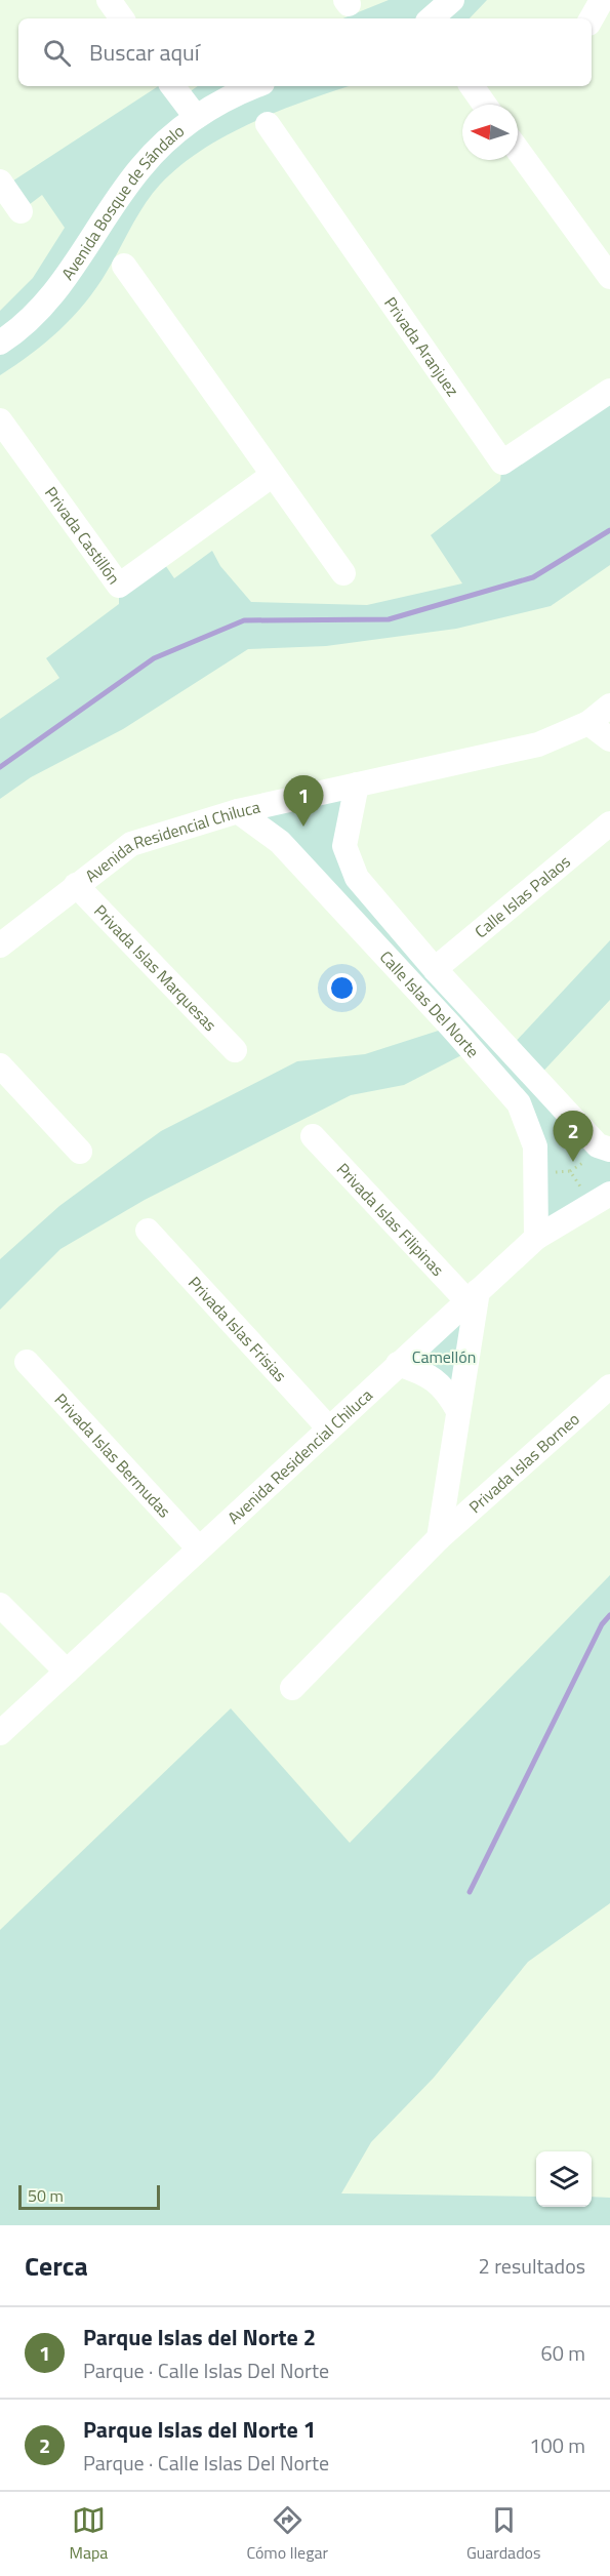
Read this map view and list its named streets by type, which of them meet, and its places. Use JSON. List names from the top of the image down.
{
  "streets": {
    "street": [
      "Avenida Bosque de Sándalo",
      "Privada Aranjuez",
      "Privada Castillón",
      "Avenida Residencial Chiluca",
      "Calle Islas Palaos",
      "Privada Islas Marquesas",
      "Calle Islas Del Norte",
      "Privada Islas Filipinas",
      "Privada Islas Frisias",
      "Privada Islas Bermudas",
      "Privada Islas Borneo"
    ]
  },
  "crossings": [
    ["Avenida Residencial Chiluca", "Privada Islas Marquesas"],
    ["Avenida Residencial Chiluca", "Calle Islas Del Norte"],
    ["Avenida Residencial Chiluca", "Privada Islas Filipinas"],
    ["Avenida Residencial Chiluca", "Privada Islas Frisias"],
    ["Avenida Residencial Chiluca", "Privada Islas Bermudas"],
    ["Avenida Residencial Chiluca", "Privada Islas Borneo"],
    ["Calle Islas Palaos", "Calle Islas Del Norte"],
    ["Privada Islas Filipinas", "Privada Islas Borneo"]
  ],
  "parks": ["Camellón"],
  "scale_bar": "50 m",
  "north": "left",
  "page": {
    "search": "Buscar aquí",
    "pins": ["1", "2"],
    "scale": "50 m",
    "heading": ["Cerca", "2 resultados"],
    "list": [
      {
        "mark": "1",
        "name": "Parque Islas del Norte 2",
        "note": "Parque · Calle Islas Del Norte",
        "value": "60 m"
      },
      {
        "mark": "2",
        "name": "Parque Islas del Norte 1",
        "note": "Parque · Calle Islas Del Norte",
        "value": "100 m"
      }
    ],
    "nav": ["Mapa", "Cómo llegar", "Guardados"]
  }
}
